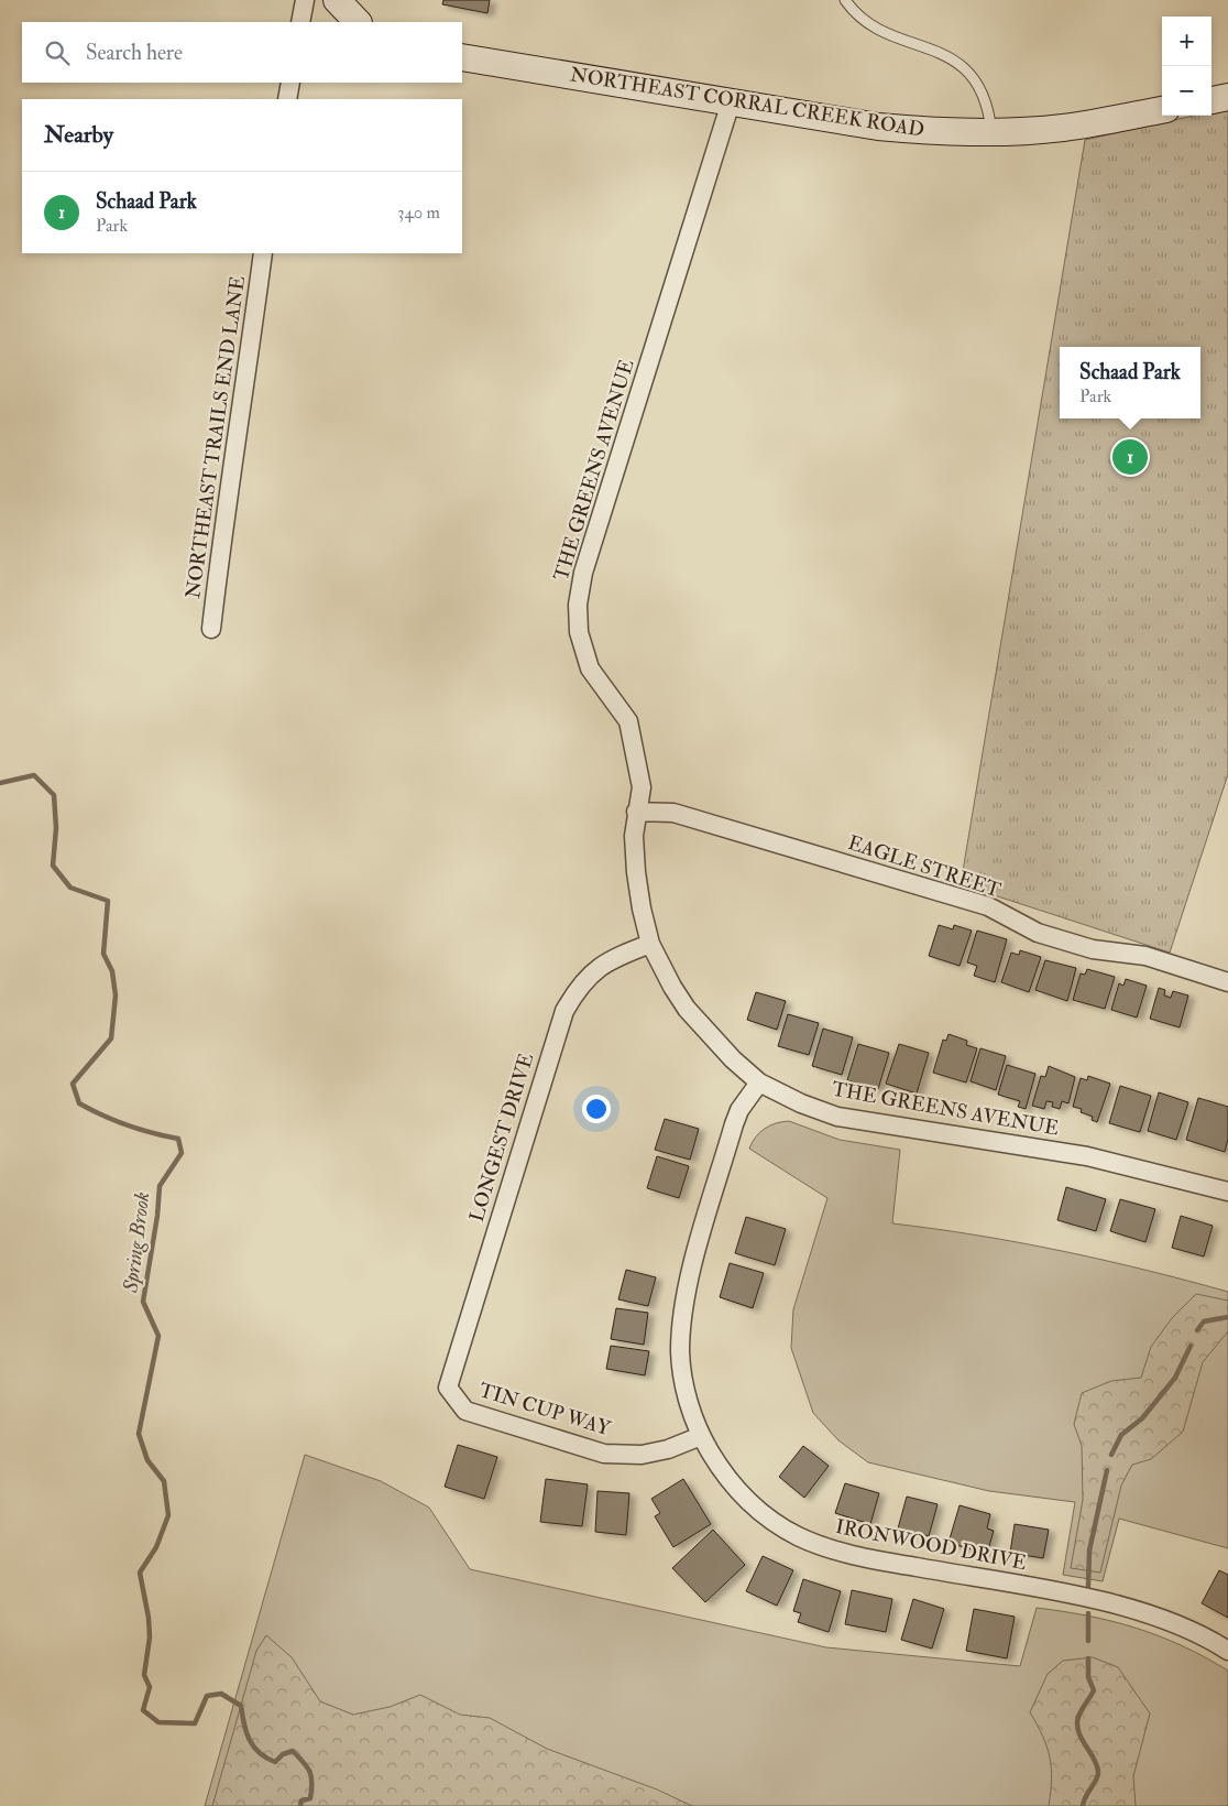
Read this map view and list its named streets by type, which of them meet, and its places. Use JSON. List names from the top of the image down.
{
  "streets": {
    "street": [
      "NORTHEAST CORRAL CREEK ROAD",
      "NORTHEAST TRAILS END LANE",
      "THE GREENS AVENUE",
      "EAGLE STREET",
      "LONGEST DRIVE",
      "TIN CUP WAY",
      "IRONWOOD DRIVE"
    ]
  },
  "crossings": [
    ["NORTHEAST CORRAL CREEK ROAD", "THE GREENS AVENUE"],
    ["THE GREENS AVENUE", "EAGLE STREET"],
    ["THE GREENS AVENUE", "LONGEST DRIVE"],
    ["THE GREENS AVENUE", "IRONWOOD DRIVE"],
    ["LONGEST DRIVE", "TIN CUP WAY"],
    ["TIN CUP WAY", "IRONWOOD DRIVE"]
  ],
  "water": ["Spring Brook"],
  "page": {
    "map_buttons": ["+", "−"],
    "search": "Search here",
    "heading": "Nearby",
    "list": [
      {
        "mark": "1",
        "name": "Schaad Park",
        "note": "Park",
        "value": "340 m"
      }
    ],
    "popup": ["Schaad Park", "Park"],
    "pins": "1"
  }
}
